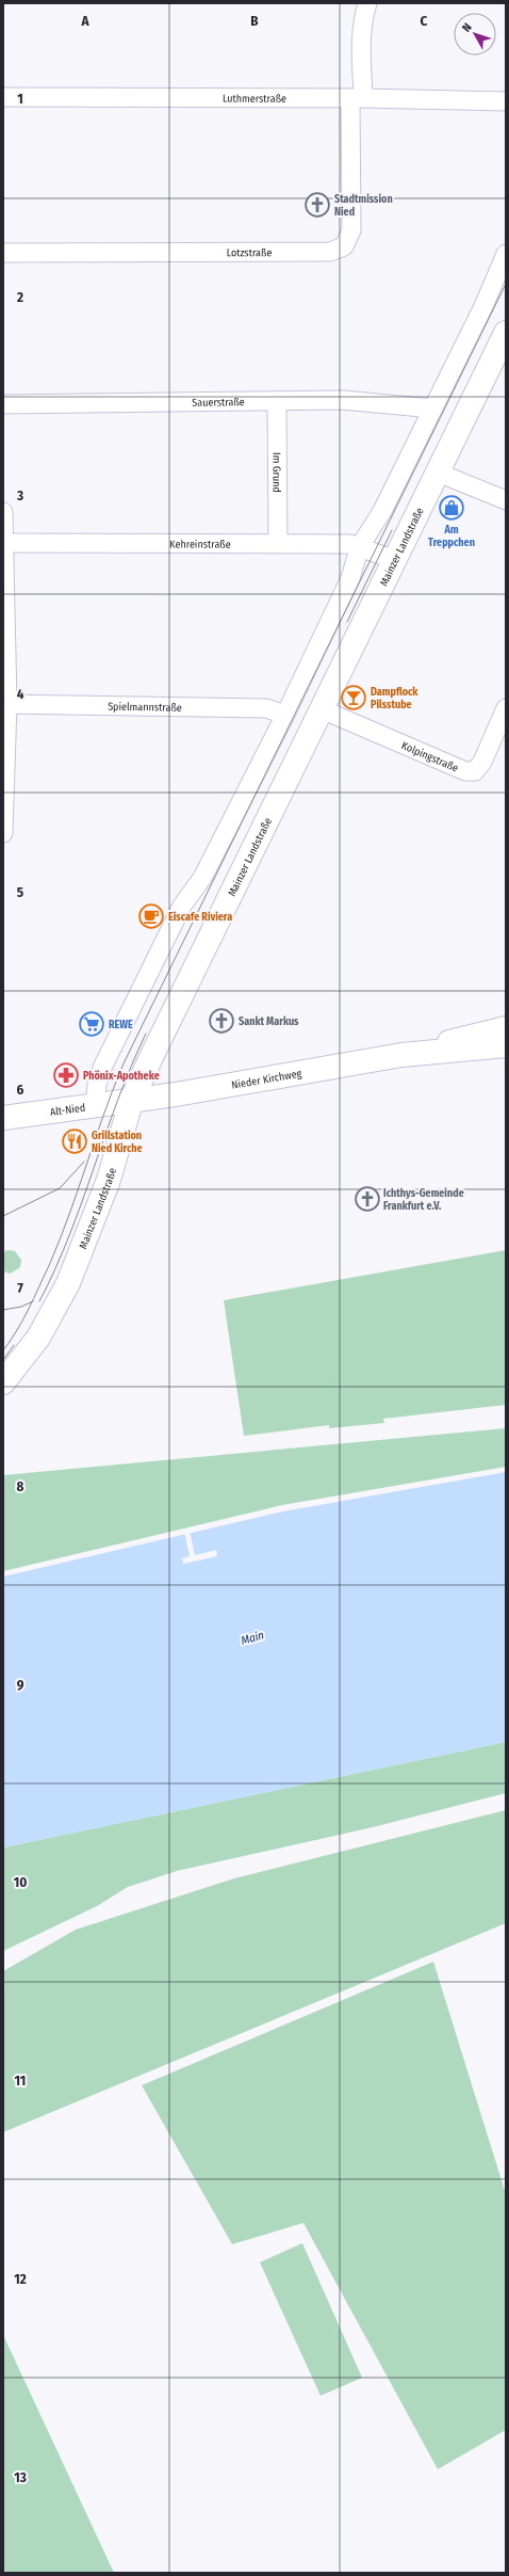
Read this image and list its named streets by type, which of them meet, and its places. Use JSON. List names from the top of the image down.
{
  "streets": {
    "main road": ["Mainzer Landstraße", "Nieder Kirchweg", "Alt-Nied"],
    "street": [
      "Luthmerstraße",
      "Lotzstraße",
      "Sauerstraße",
      "Im Grund",
      "Kehreinstraße",
      "Spielmannstraße",
      "Kolpingstraße"
    ]
  },
  "crossings": [
    ["Luthmerstraße", "Lotzstraße"],
    ["Sauerstraße", "Im Grund"],
    ["Im Grund", "Kehreinstraße"],
    ["Kehreinstraße", "Mainzer Landstraße"],
    ["Mainzer Landstraße", "Kolpingstraße"],
    ["Mainzer Landstraße", "Nieder Kirchweg"],
    ["Mainzer Landstraße", "Alt-Nied"],
    ["Nieder Kirchweg", "Alt-Nied"]
  ],
  "water": ["Main"],
  "places": {
    "church": ["Stadtmission Nied", "Sankt Markus", "Ichthys-Gemeinde Frankfurt e.V."],
    "shop": ["Am Treppchen"],
    "bar": ["Dampflock Pilsstube"],
    "cafe": ["Eiscafe Riviera"],
    "supermarket": ["REWE"],
    "pharmacy": ["Phönix-Apotheke"],
    "restaurant": ["Grillstation Nied Kirche"]
  },
  "north": "top left",
  "grid": {
    "columns": ["A", "B", "C"],
    "rows": [
      "1",
      "2",
      "3",
      "4",
      "5",
      "6",
      "7",
      "8",
      "9",
      "10",
      "11",
      "12",
      "13"
    ]
  }
}
